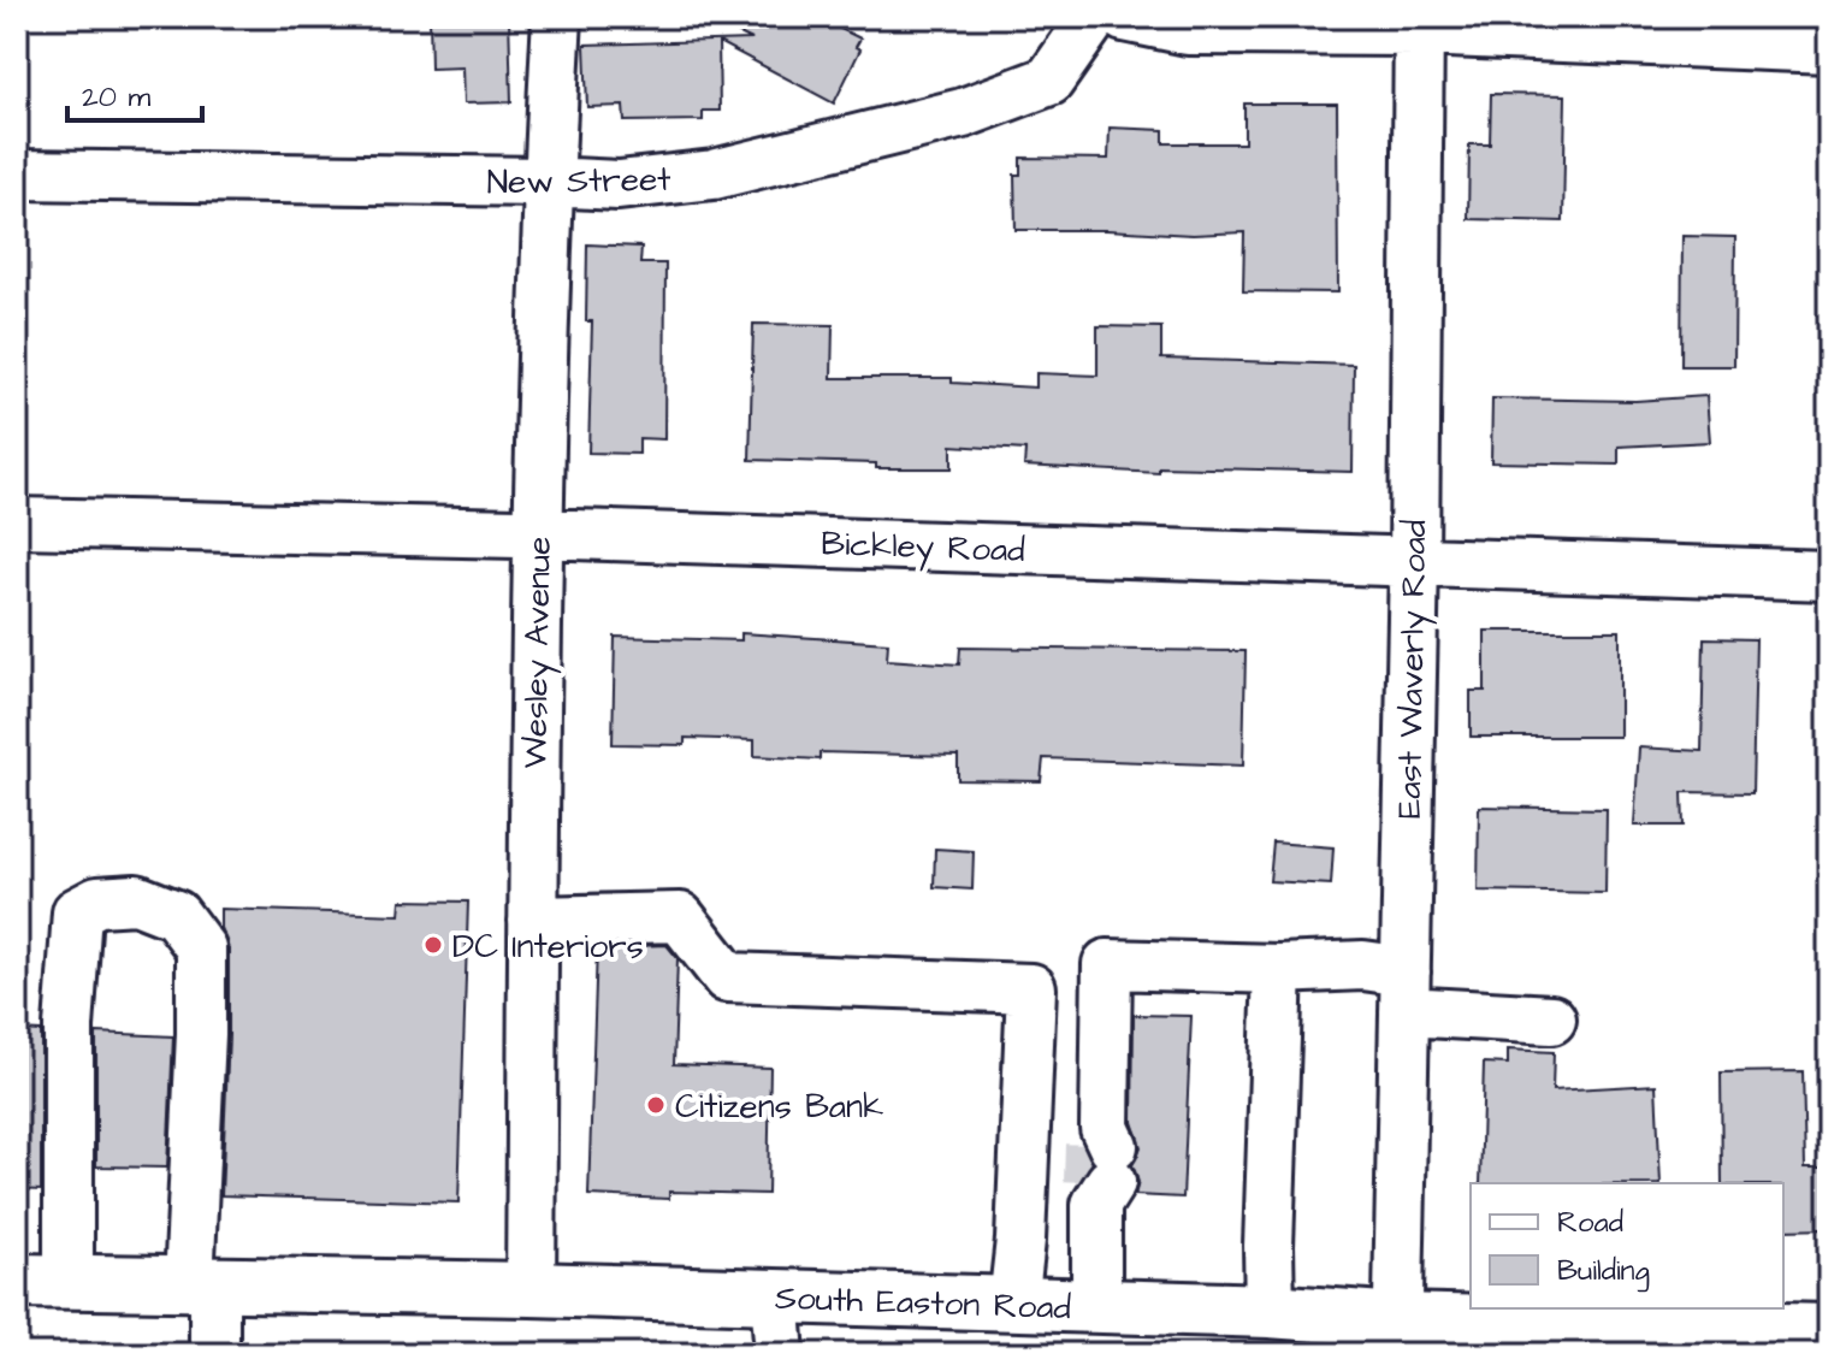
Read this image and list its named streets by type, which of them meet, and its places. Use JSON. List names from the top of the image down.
{
  "streets": {
    "main road": ["South Easton Road"],
    "street": [
      "New Street",
      "Bickley Road",
      "Wesley Avenue",
      "East Waverly Road"
    ]
  },
  "crossings": [
    ["New Street", "Wesley Avenue"],
    ["Bickley Road", "Wesley Avenue"],
    ["Bickley Road", "East Waverly Road"],
    ["Wesley Avenue", "South Easton Road"],
    ["East Waverly Road", "South Easton Road"]
  ],
  "places": ["DC Interiors", "Citizens Bank"],
  "legend": ["Road", "Building"],
  "scale_bar": "20 m"
}
